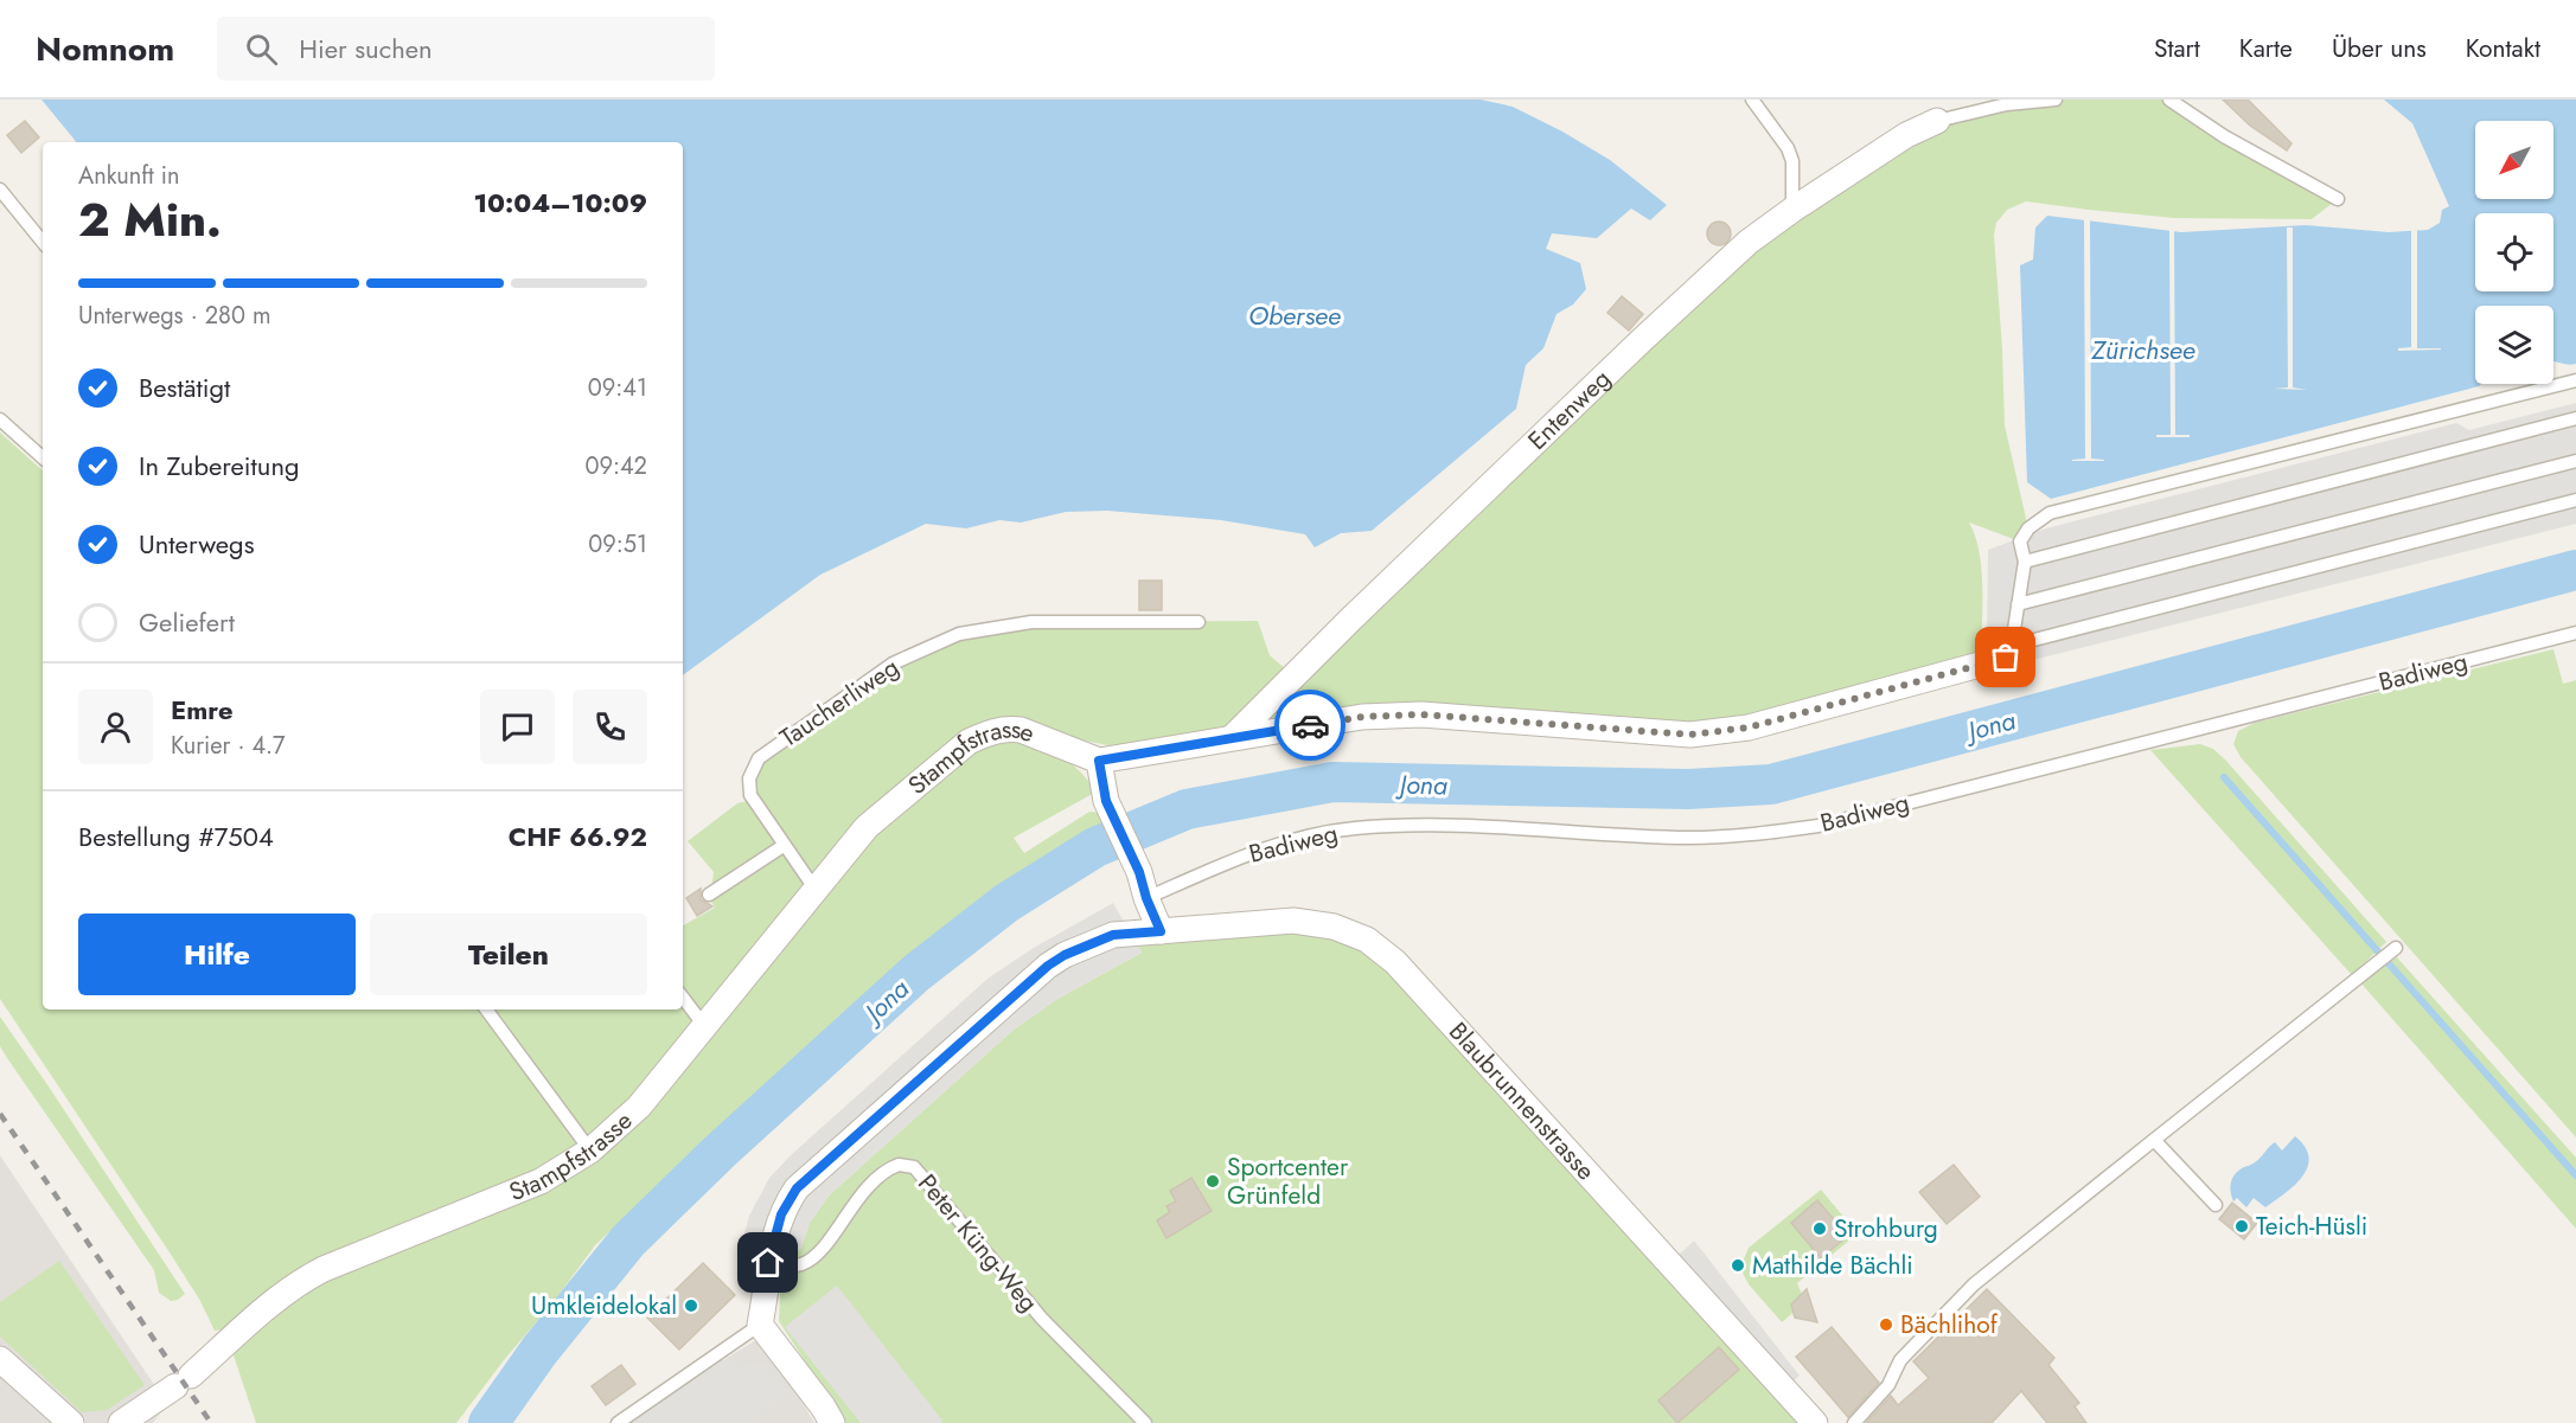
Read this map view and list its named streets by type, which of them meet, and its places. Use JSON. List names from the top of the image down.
{
  "streets": {
    "street": ["Entenweg", "Stampfstrasse", "Blaubrunnenstrasse"],
    "lane": ["Badiweg", "Taucherliweg", "Peter Küng-Weg"]
  },
  "crossings": [
    ["Taucherliweg", "Stampfstrasse"],
    ["Blaubrunnenstrasse", "Peter Küng-Weg"]
  ],
  "water": ["Obersee", "Zürichsee", "Jona"],
  "places": [
    "Sportcenter Grünfeld",
    "Teich-Hüsli",
    "Strohburg",
    "Mathilde Bächli",
    "Umkleidelokal",
    "Bächlihof"
  ],
  "north": "bottom left",
  "page": {
    "header": "Nomnom",
    "search": "Hier suchen",
    "nav": [
      "Start",
      "Karte",
      "Über uns",
      "Kontakt"
    ],
    "heading": ["2 Min.", "Ankunft in", "10:04–10:09"],
    "panel": [
      "Emre",
      "Kurier · 4.7",
      "Bestellung #7504",
      "CHF 66.92"
    ],
    "bar": "Unterwegs · 280 m",
    "list": [
      ["Bestätigt", "09:41"],
      ["In Zubereitung", "09:42"],
      ["Unterwegs", "09:51"],
      "Geliefert"
    ],
    "buttons": ["Hilfe", "Teilen"]
  }
}
